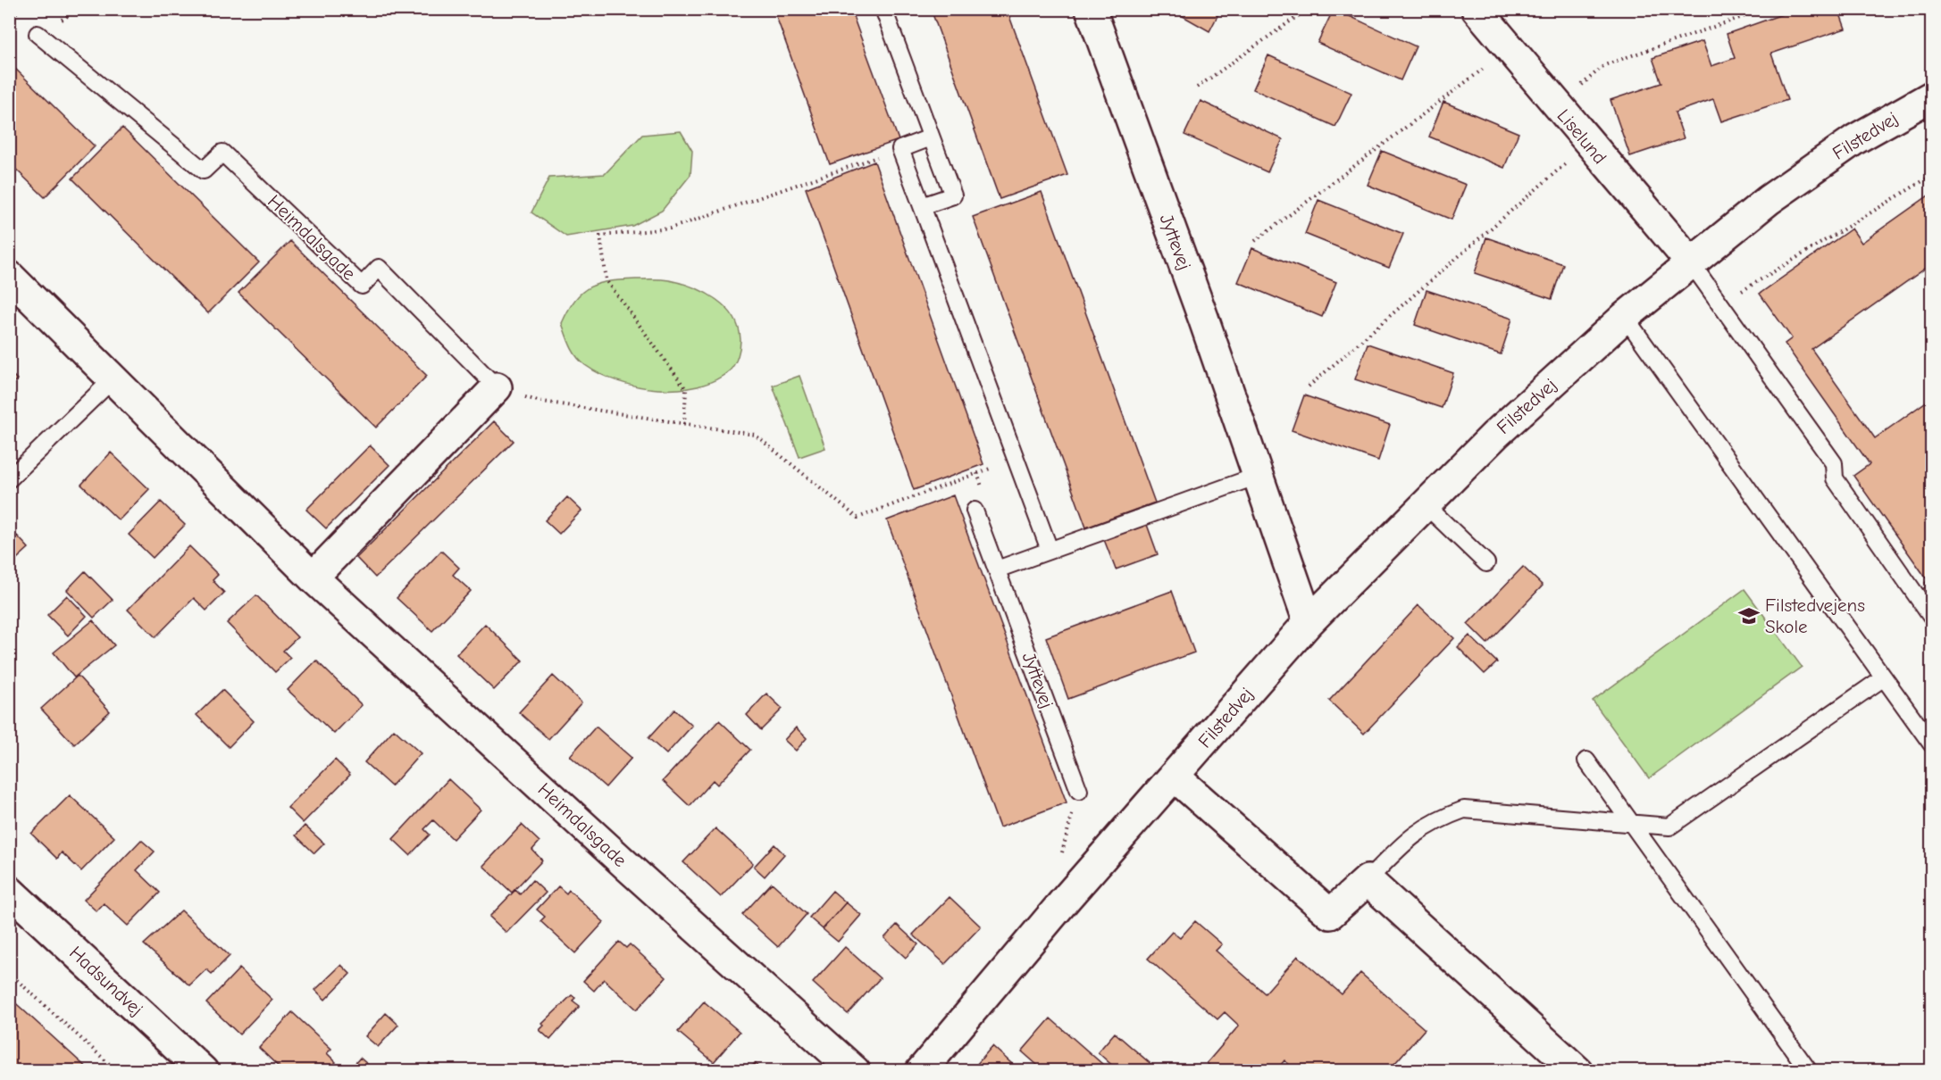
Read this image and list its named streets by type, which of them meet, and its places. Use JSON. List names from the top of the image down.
{
  "streets": {
    "street": [
      "Filstedvej",
      "Liselund",
      "Heimdalsgade",
      "Jyttevej",
      "Hadsundvej"
    ]
  },
  "crossings": [
    ["Filstedvej", "Liselund"],
    ["Filstedvej", "Jyttevej"]
  ],
  "places": {
    "school or university": ["Filstedvejens Skole"]
  }
}
